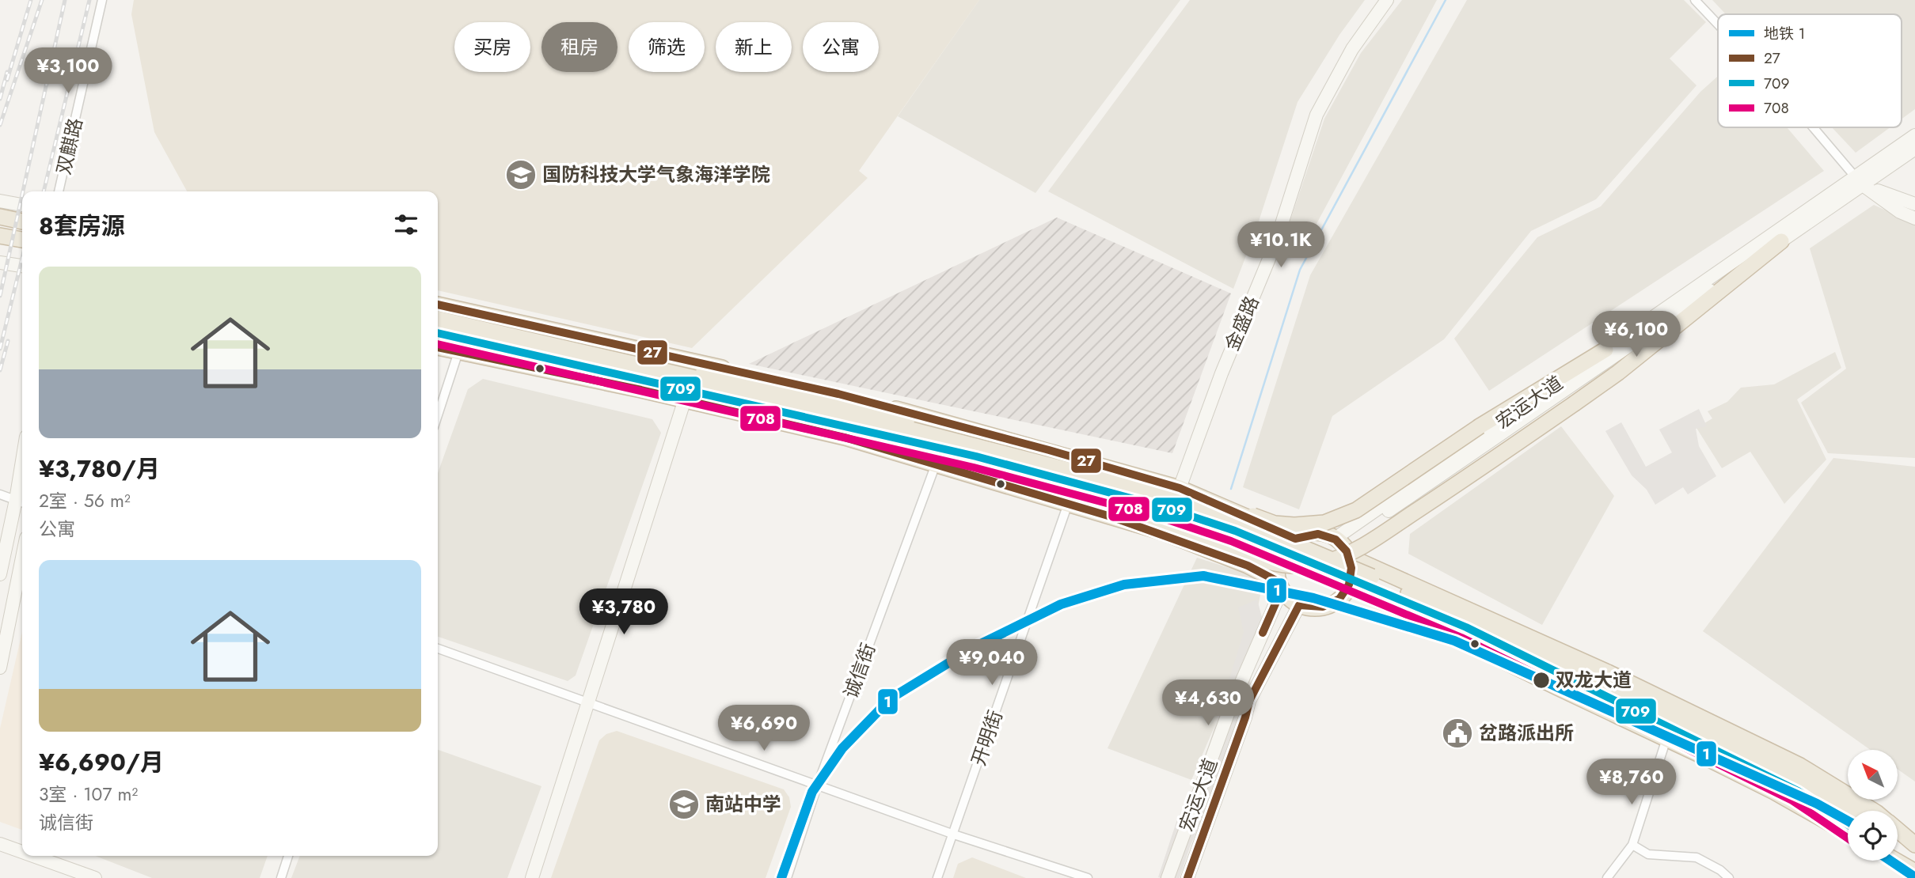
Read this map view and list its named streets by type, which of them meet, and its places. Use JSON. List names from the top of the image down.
{
  "streets": {
    "main road": ["金盛路", "宏运大道"],
    "street": ["双麒路", "诚信街", "开明街"]
  },
  "places": {
    "school or university": ["国防科技大学气象海洋学院", "南站中学"],
    "other": ["双龙大道"],
    "public building": ["岔路派出所"]
  },
  "lines": [
    "transit line 27",
    "transit line 709",
    "transit line 708",
    "metro line 1"
  ],
  "legend": [
    "地铁 1",
    "27",
    "709",
    "708"
  ],
  "north": "top left",
  "page": {
    "chip": [
      "买房",
      "租房",
      "筛选",
      "新上",
      "公寓"
    ],
    "price": [
      "¥3,100",
      "¥10.1K",
      "¥6,100",
      "¥3,780",
      "¥9,040",
      "¥4,630",
      "¥6,690",
      "¥8,760"
    ],
    "heading": "8套房源",
    "list": [
      {
        "name": "¥3,780/月",
        "note": "2室 · 56 m² · 公寓"
      },
      {
        "name": "¥6,690/月",
        "note": "3室 · 107 m² · 诚信街"
      }
    ]
  }
}
